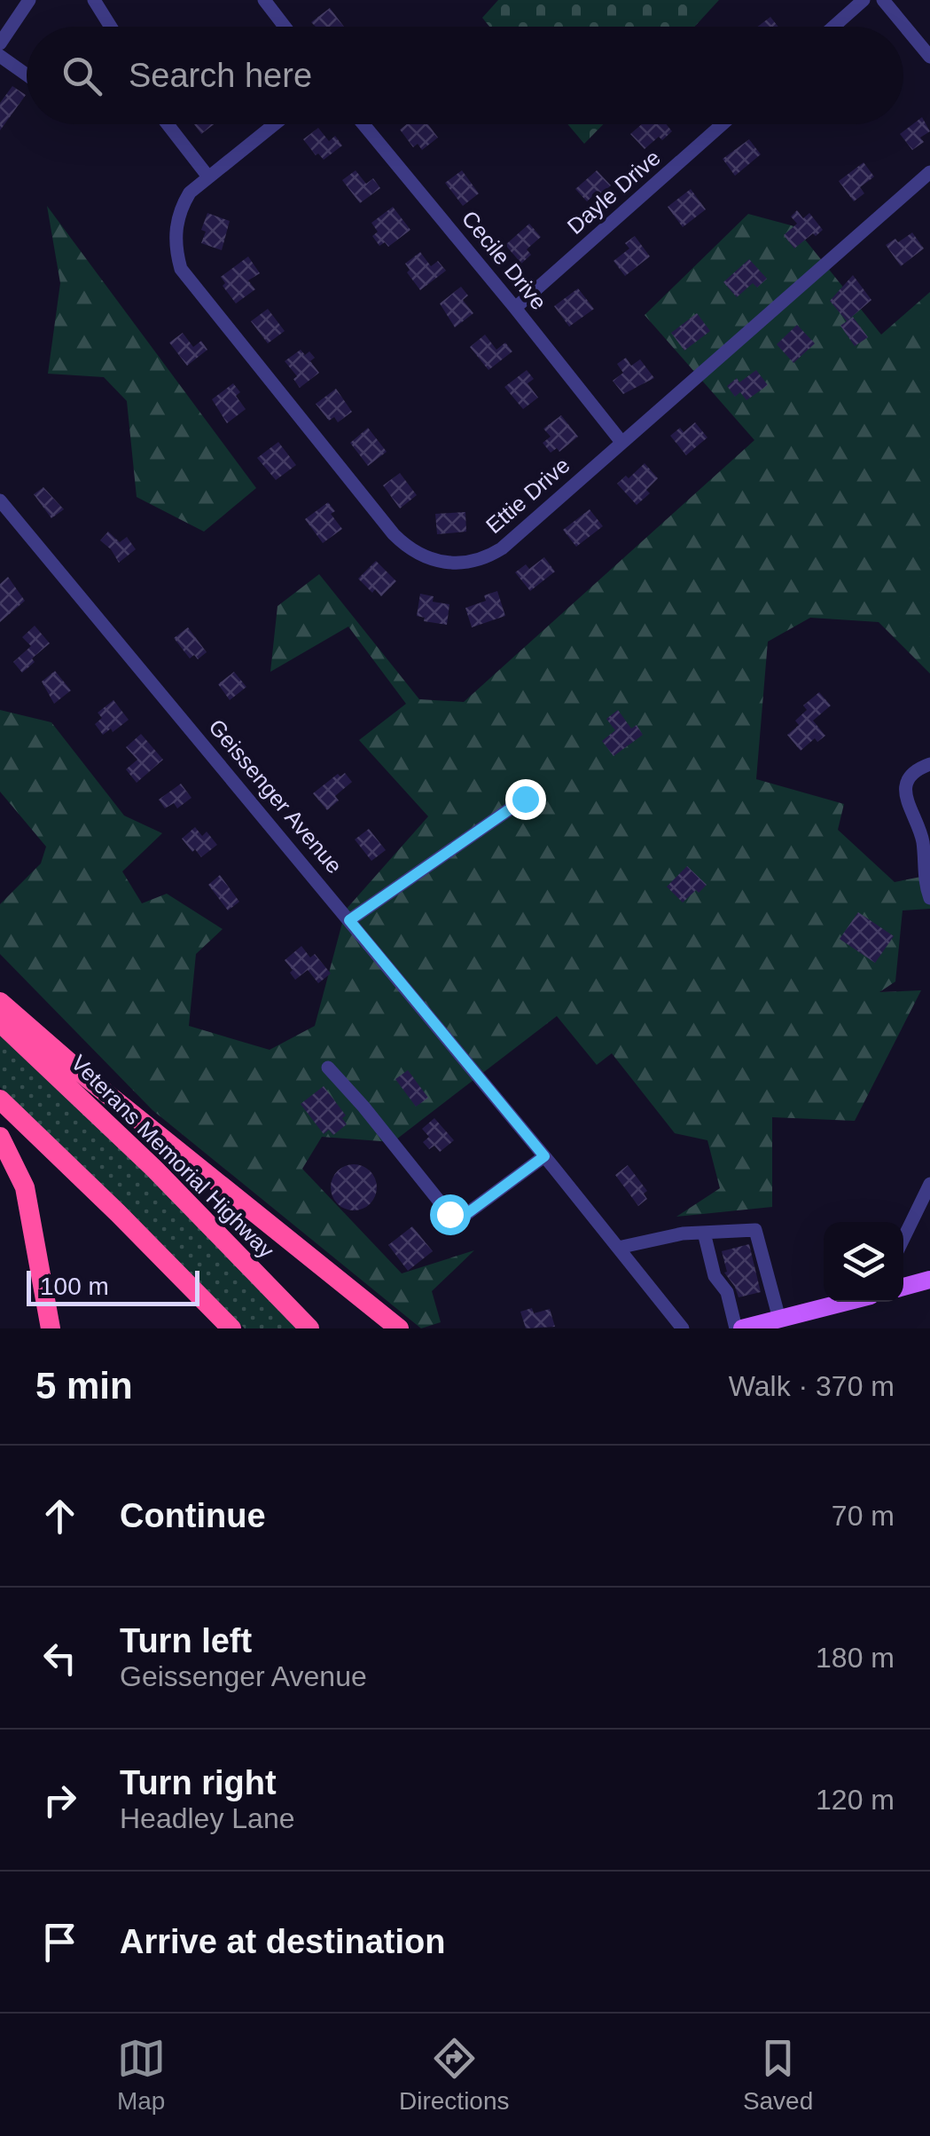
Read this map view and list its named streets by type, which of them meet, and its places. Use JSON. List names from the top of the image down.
{
  "streets": {
    "highway": ["Veterans Memorial Highway"],
    "street": [
      "Dayle Drive",
      "Cecile Drive",
      "Ettie Drive",
      "Geissenger Avenue"
    ]
  },
  "crossings": [
    ["Dayle Drive", "Cecile Drive"],
    ["Cecile Drive", "Ettie Drive"]
  ],
  "scale_bar": "100 m",
  "page": {
    "search": "Search here",
    "scale": "100 m",
    "heading": ["5 min", "Walk · 370 m"],
    "list": [
      ["Continue", "70 m"],
      ["Turn left", "Geissenger Avenue", "180 m"],
      ["Turn right", "Headley Lane", "120 m"],
      "Arrive at destination"
    ],
    "nav": ["Map", "Directions", "Saved"]
  }
}
